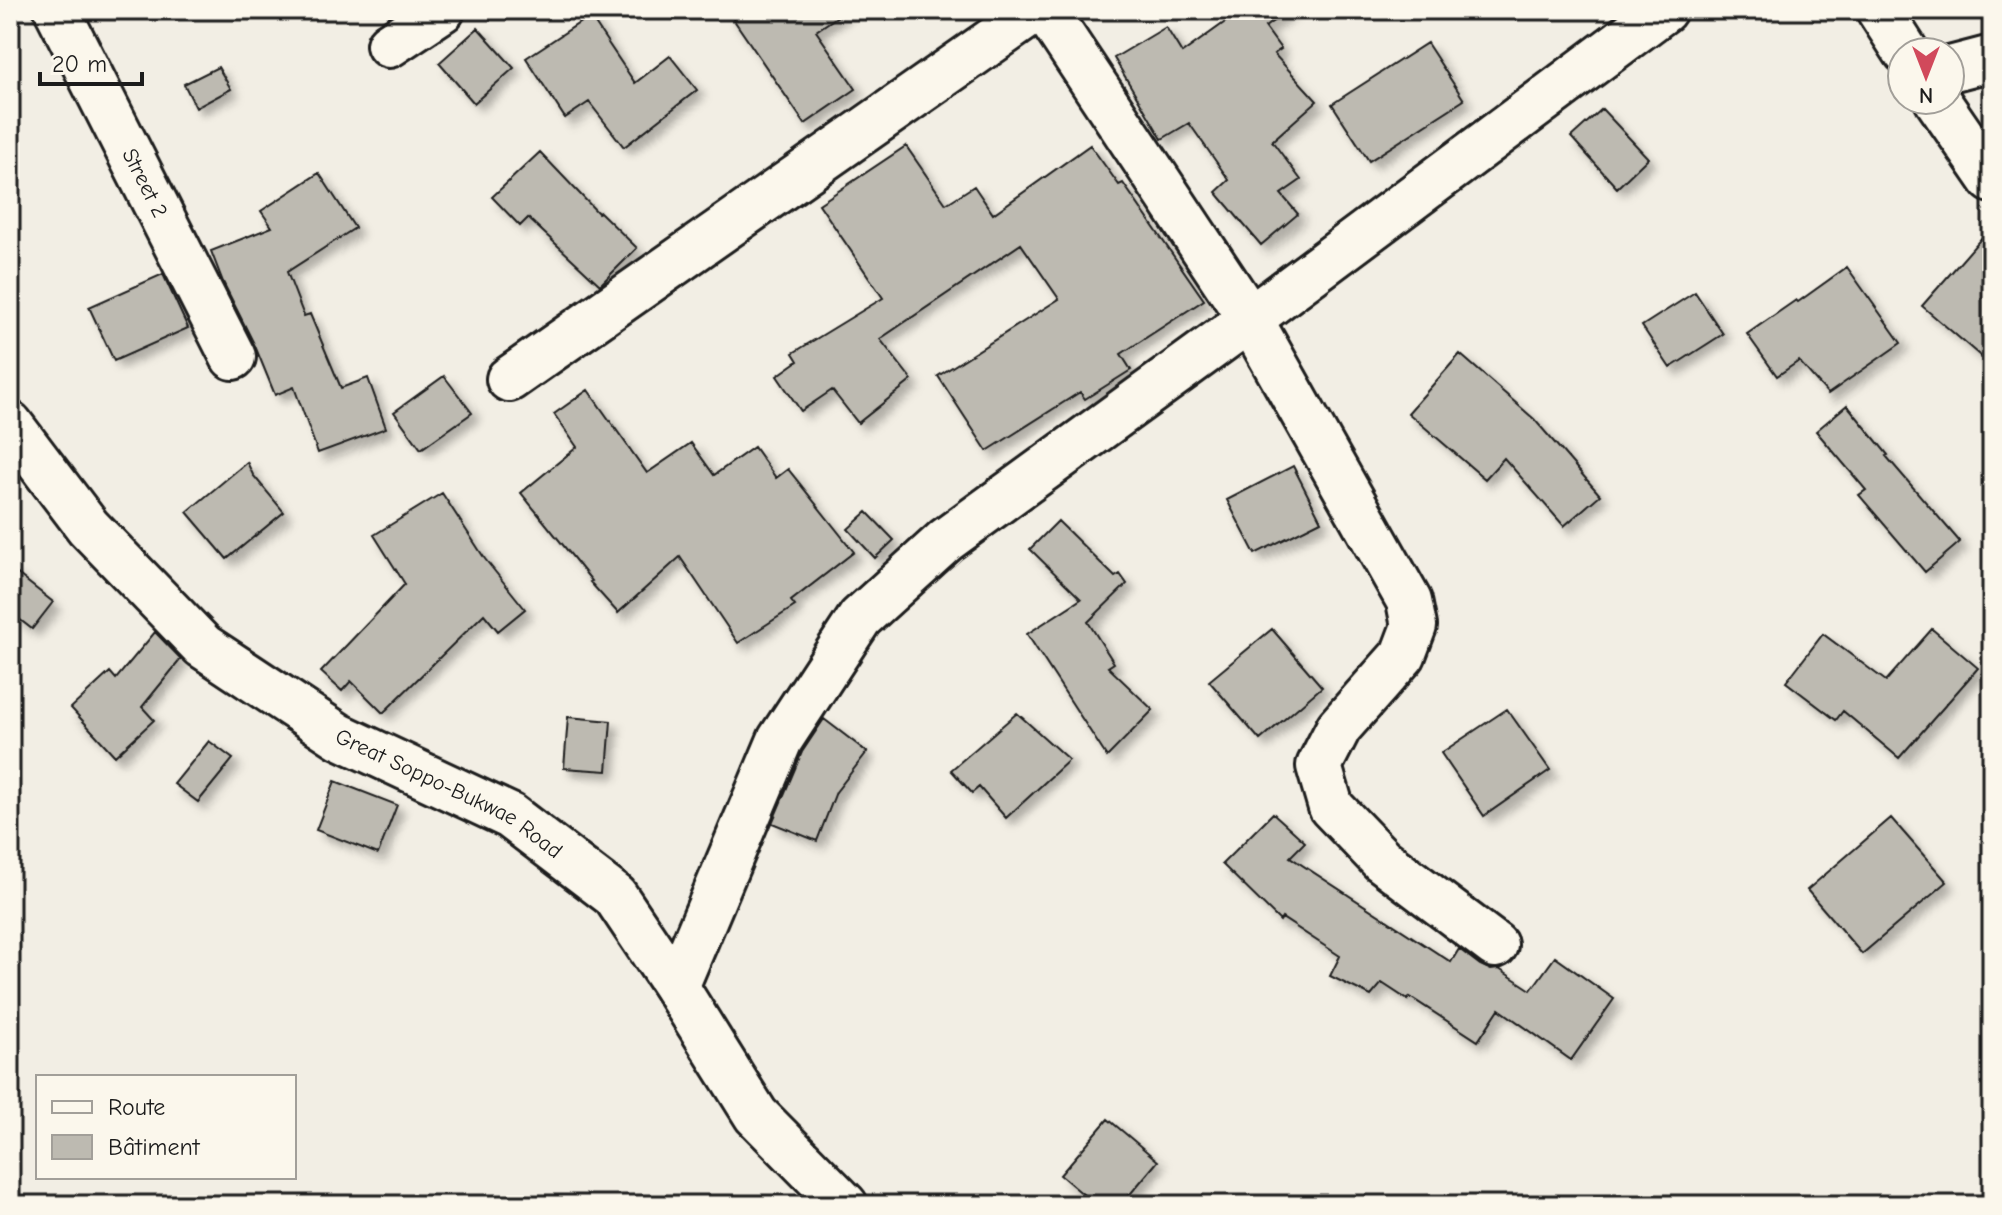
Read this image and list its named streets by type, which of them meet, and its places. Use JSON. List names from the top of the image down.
{
  "streets": {
    "street": ["Street 2", "Great Soppo-Bukwae Road"]
  },
  "legend": ["Route", "Bâtiment"],
  "scale_bar": "20 m",
  "north": "bottom"
}
